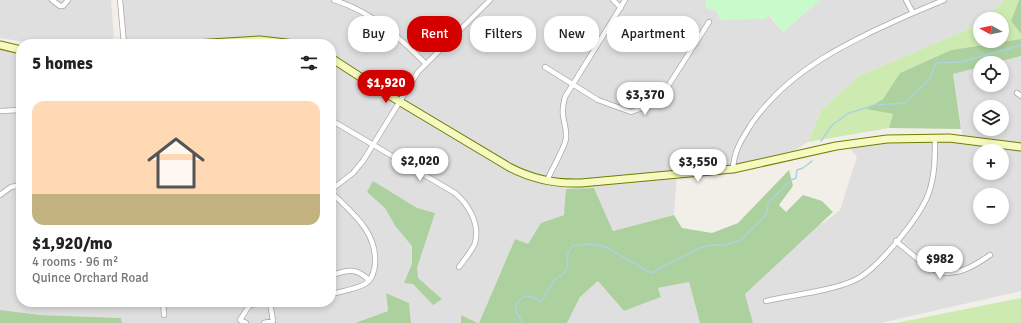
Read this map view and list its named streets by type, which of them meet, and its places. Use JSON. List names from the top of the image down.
{
  "north": "left",
  "page": {
    "map_buttons": ["+", "−"],
    "chip": [
      "Buy",
      "Rent",
      "Filters",
      "New",
      "Apartment"
    ],
    "heading": "5 homes",
    "price": [
      "$1,920",
      "$3,370",
      "$2,020",
      "$3,550",
      "$982"
    ],
    "list": [
      {
        "name": "$1,920/mo",
        "note": "4 rooms · 96 m² · Quince Orchard Road"
      }
    ]
  }
}
